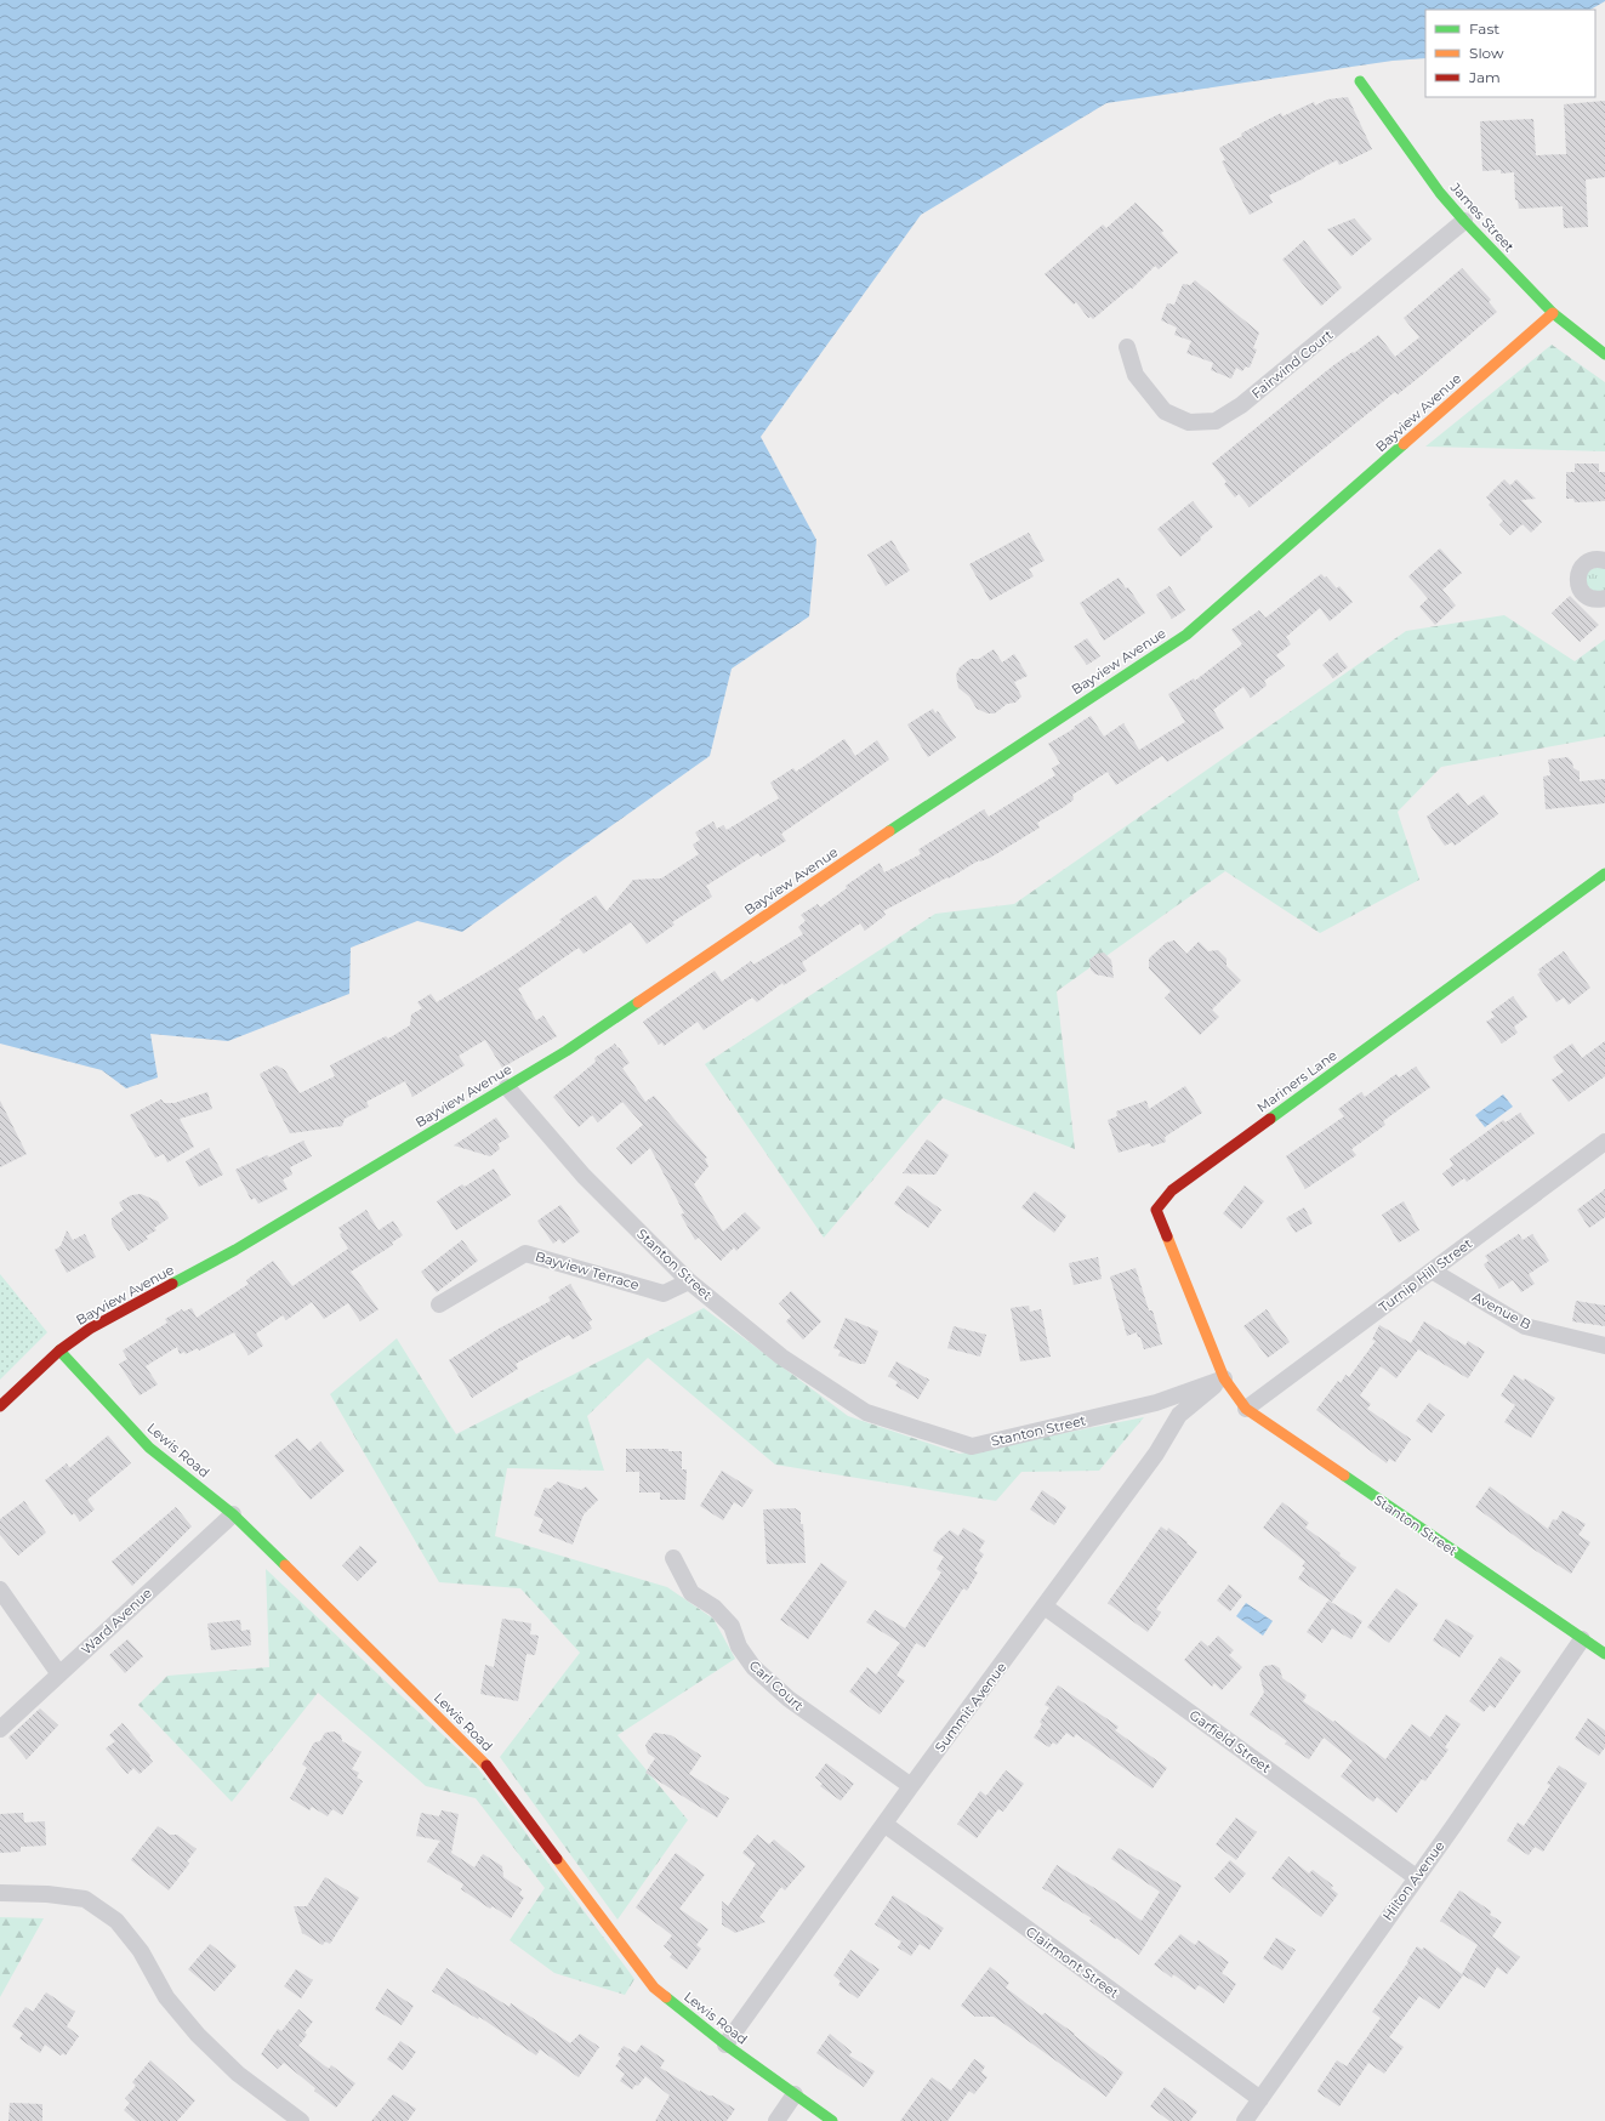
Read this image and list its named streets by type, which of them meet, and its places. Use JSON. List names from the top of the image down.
{
  "streets": {
    "street": [
      "James Street",
      "Fairwind Court",
      "Bayview Avenue",
      "Mariners Lane",
      "Stanton Street",
      "Bayview Terrace",
      "Turnip Hill Street",
      "Avenue B",
      "Lewis Road",
      "Ward Avenue",
      "Carl Court",
      "Summit Avenue",
      "Garfield Street",
      "Hilton Avenue",
      "Clairmont Street"
    ]
  },
  "crossings": [
    ["James Street", "Fairwind Court"],
    ["James Street", "Bayview Avenue"],
    ["Bayview Avenue", "Stanton Street"],
    ["Bayview Avenue", "Lewis Road"],
    ["Mariners Lane", "Stanton Street"],
    ["Mariners Lane", "Summit Avenue"],
    ["Stanton Street", "Bayview Terrace"],
    ["Stanton Street", "Turnip Hill Street"],
    ["Stanton Street", "Summit Avenue"],
    ["Stanton Street", "Hilton Avenue"],
    ["Turnip Hill Street", "Avenue B"],
    ["Lewis Road", "Ward Avenue"],
    ["Lewis Road", "Summit Avenue"],
    ["Carl Court", "Summit Avenue"],
    ["Summit Avenue", "Garfield Street"],
    ["Summit Avenue", "Clairmont Street"],
    ["Garfield Street", "Hilton Avenue"],
    ["Hilton Avenue", "Clairmont Street"]
  ],
  "legend": ["Fast", "Slow", "Jam"]
}
